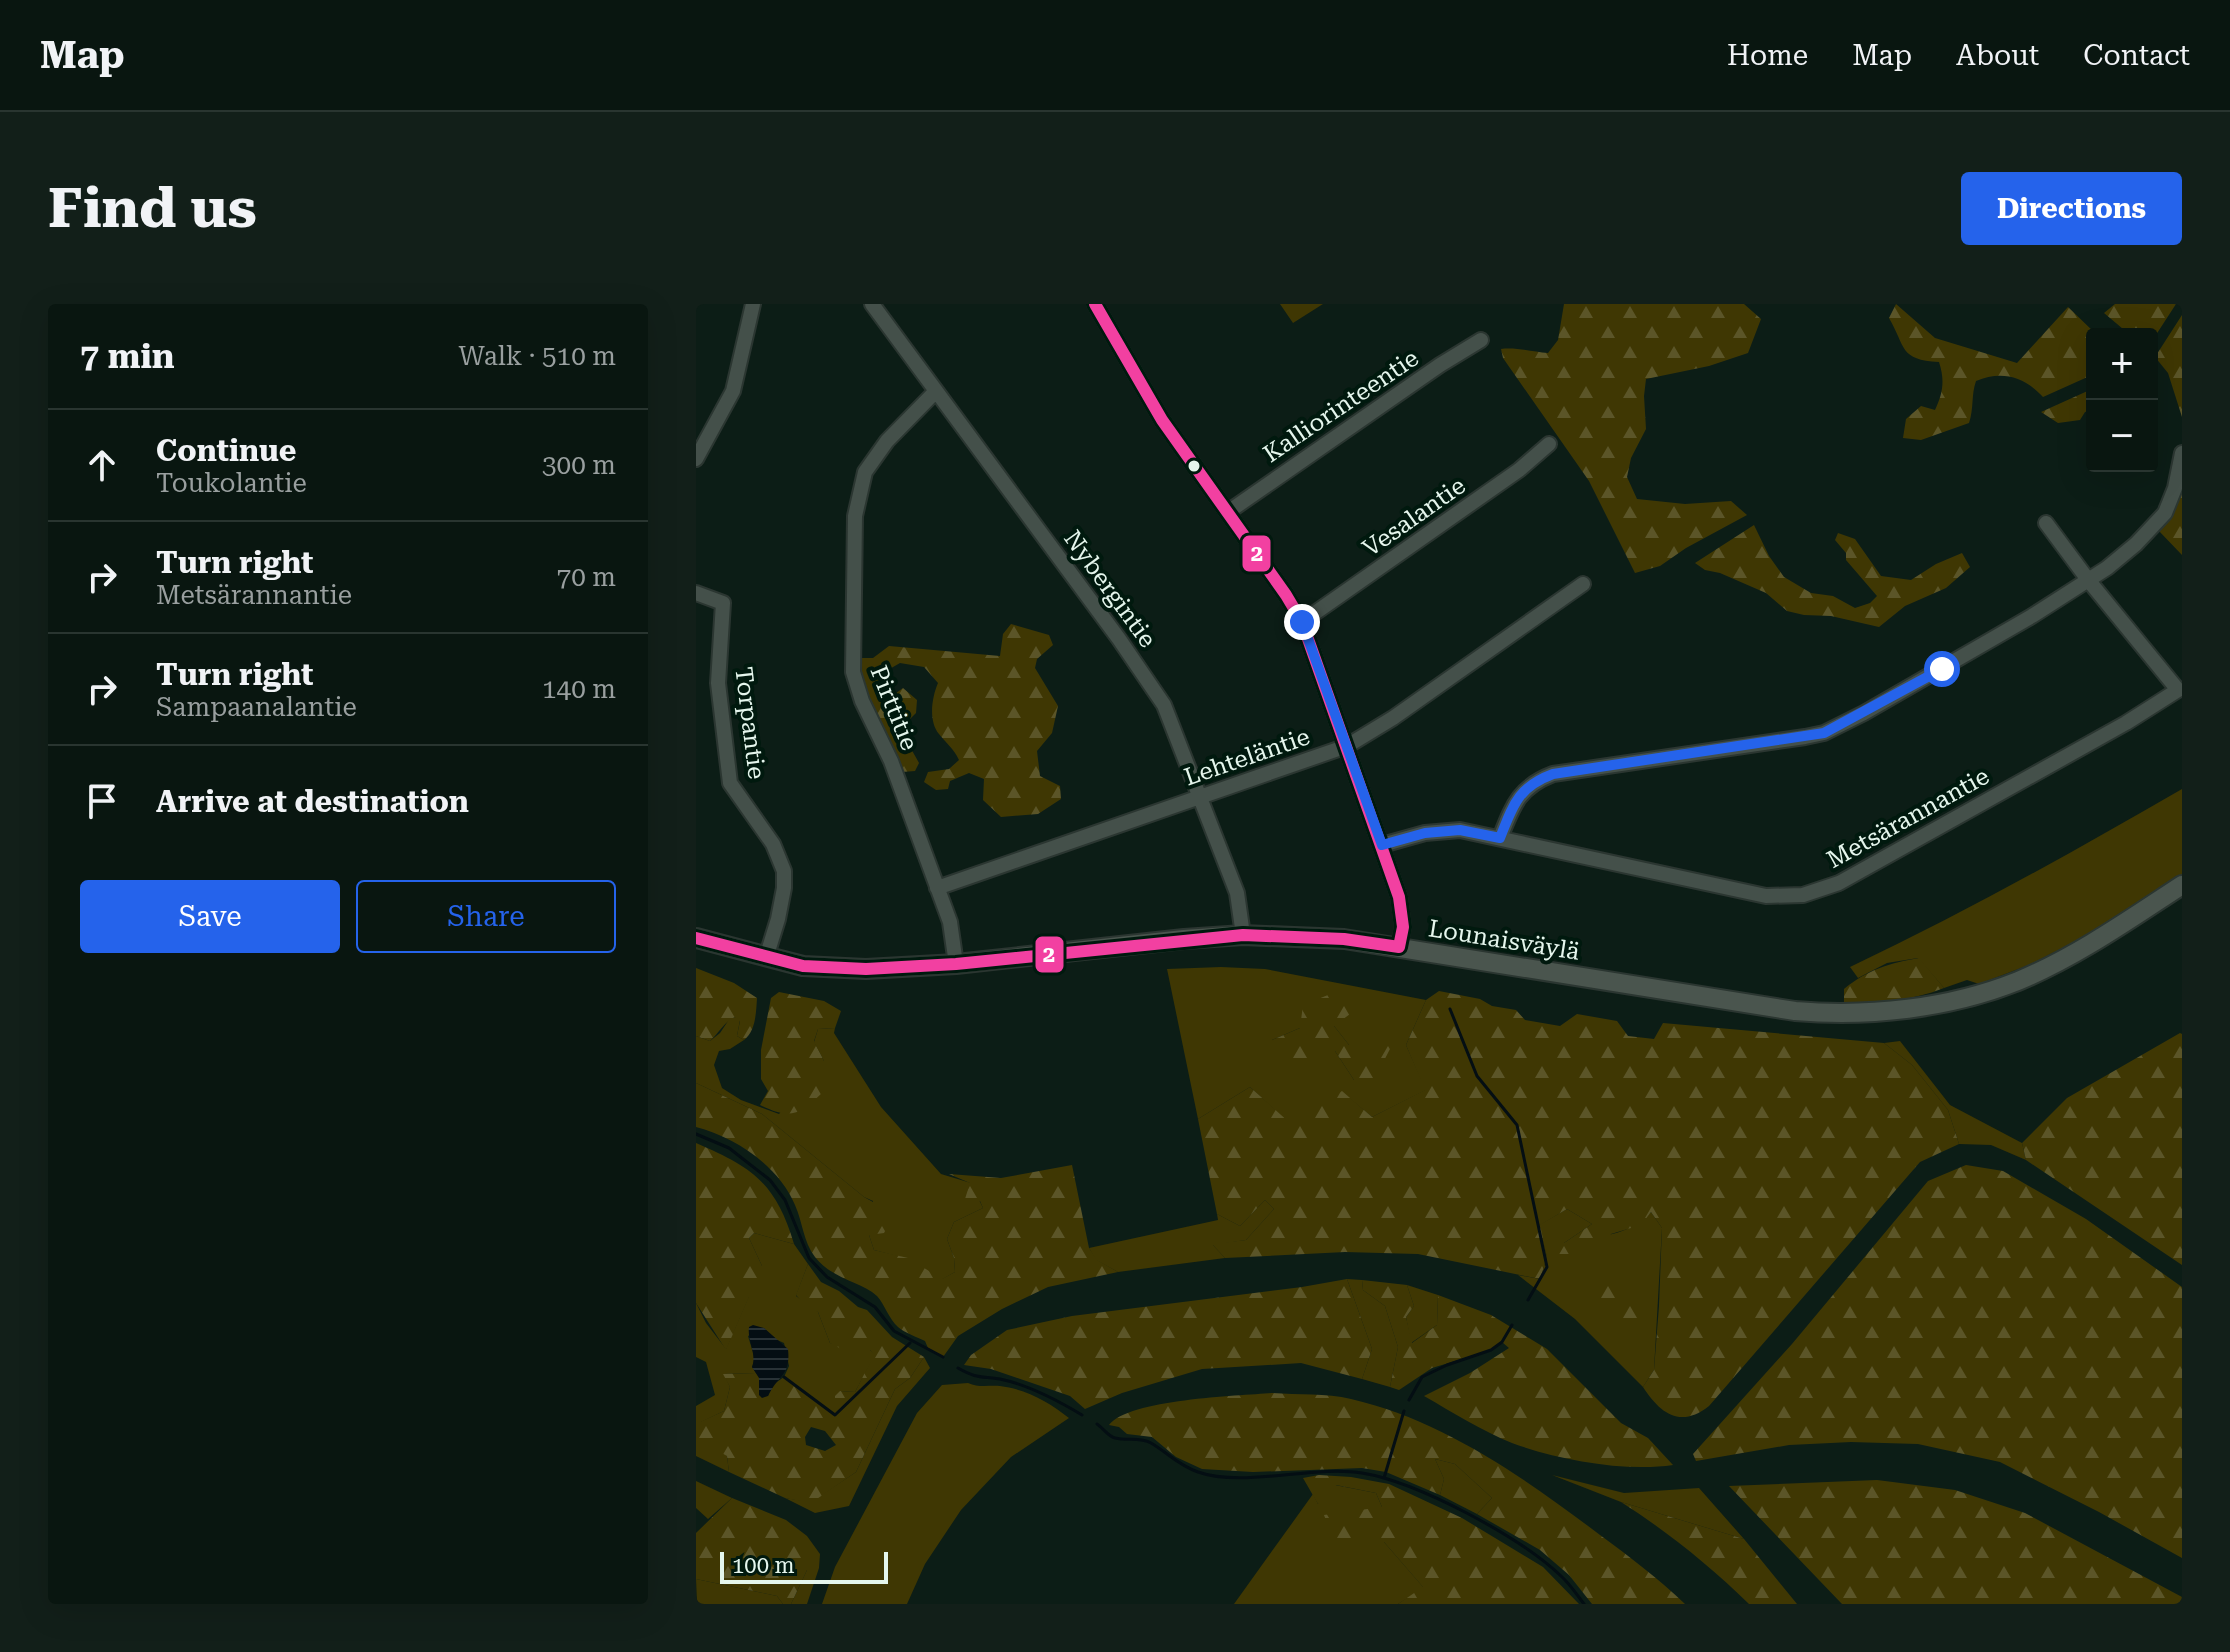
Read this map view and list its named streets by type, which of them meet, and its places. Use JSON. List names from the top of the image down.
{
  "streets": {
    "street": [
      "Kalliorinteentie",
      "Vesalantie",
      "Nybergintie",
      "Pirttitie",
      "Torpantie",
      "Lehteläntie",
      "Metsärannantie",
      "Lounaisväylä"
    ]
  },
  "crossings": [
    ["Nybergintie", "Pirttitie"],
    ["Nybergintie", "Lehteläntie"],
    ["Nybergintie", "Lounaisväylä"],
    ["Pirttitie", "Lehteläntie"],
    ["Pirttitie", "Lounaisväylä"],
    ["Torpantie", "Lounaisväylä"]
  ],
  "lines": ["transit line 2"],
  "scale_bar": "100 m",
  "page": {
    "header": "Map",
    "nav": [
      "Home",
      "Map",
      "About",
      "Contact"
    ],
    "buttons": [
      "Directions",
      ["Save", "Share"]
    ],
    "title": "Find us",
    "heading": ["7 min", "Walk · 510 m"],
    "map_buttons": ["+", "−"],
    "list": [
      ["Continue", "Toukolantie", "300 m"],
      ["Turn right", "Metsärannantie", "70 m"],
      ["Turn right", "Sampaanalantie", "140 m"],
      "Arrive at destination"
    ],
    "scale": "100 m"
  }
}
